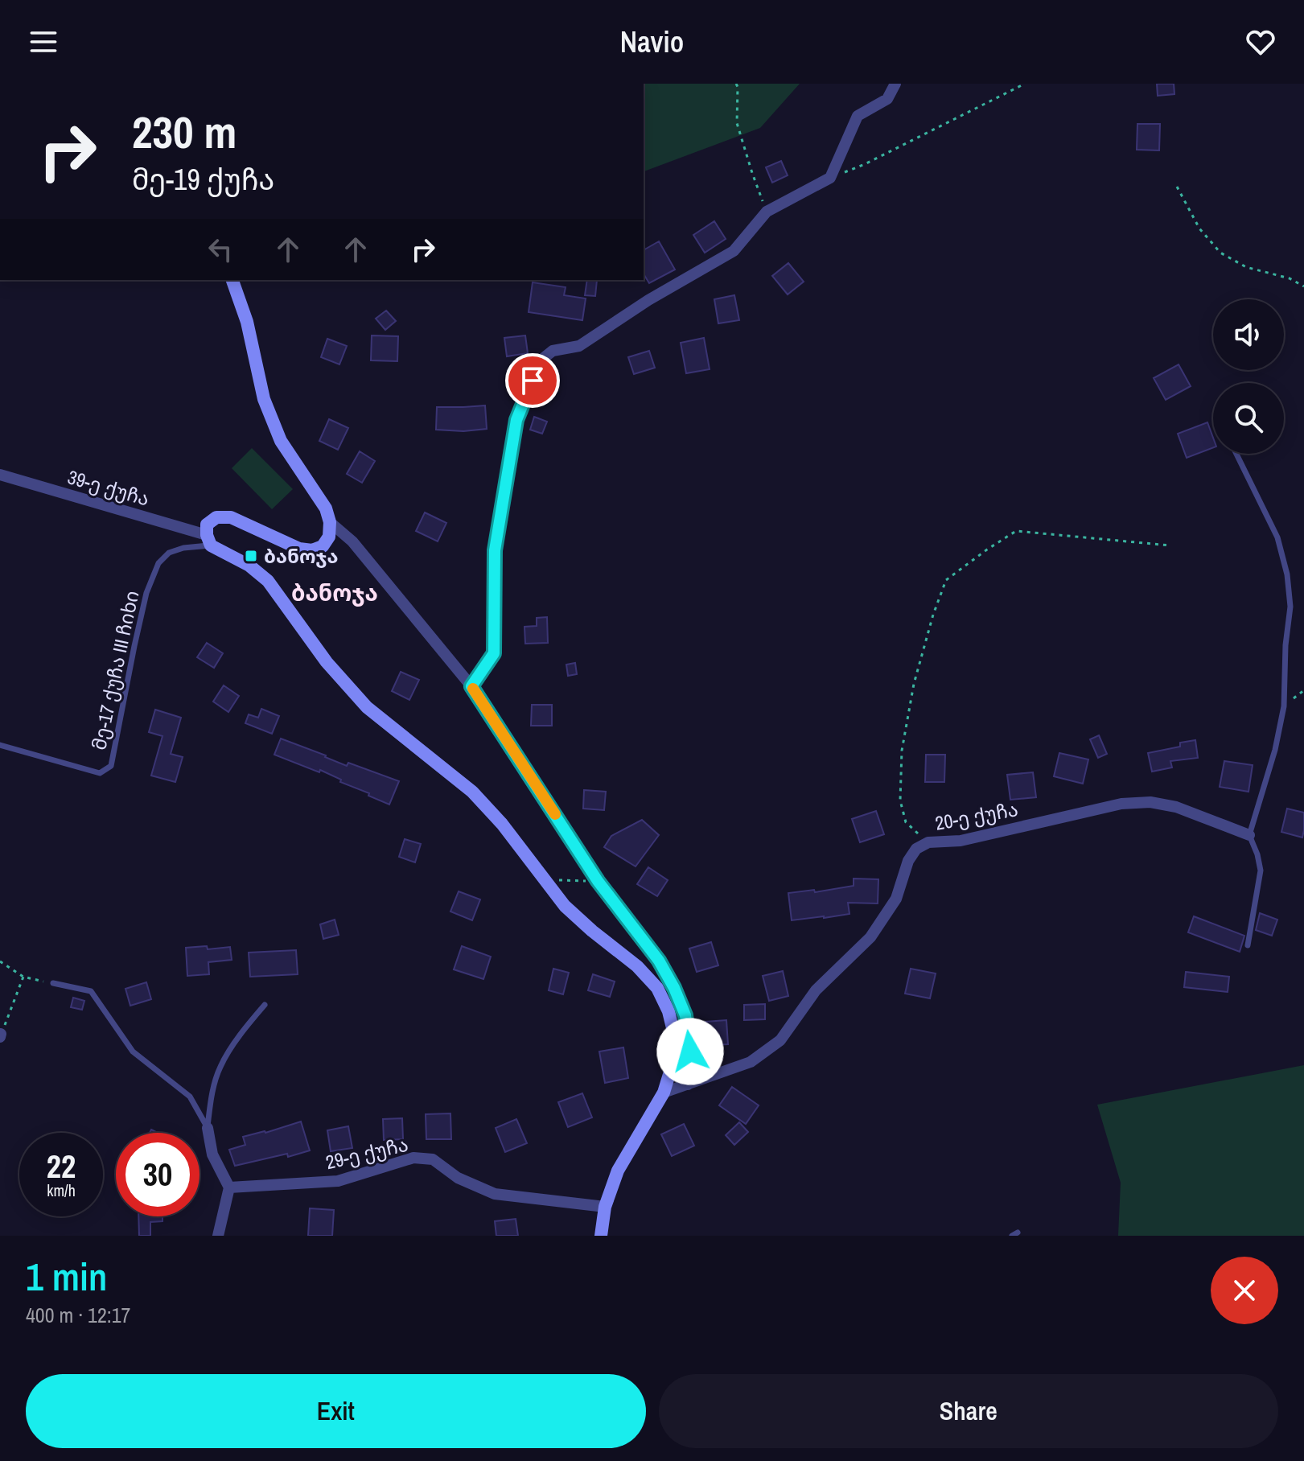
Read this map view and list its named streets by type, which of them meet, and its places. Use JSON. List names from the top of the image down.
{
  "streets": {
    "street": ["39-ე ქუჩა", "20-ე ქუჩა", "29-ე ქუჩა"],
    "lane": ["მე-17 ქუჩა III ჩიხი"]
  },
  "crossings": [
    ["39-ე ქუჩა", "მე-17 ქუჩა III ჩიხი"]
  ],
  "districts": ["ბანოჯა"],
  "places": {
    "transit": ["ბანოჯა"]
  },
  "page": {
    "header": "Navio",
    "turn": ["230 m", "მე-19 ქუჩა"],
    "speed": "22 km/h",
    "limit": "30",
    "heading": ["1 min", "400 m · 12:17"],
    "buttons": ["Exit", "Share"]
  }
}
